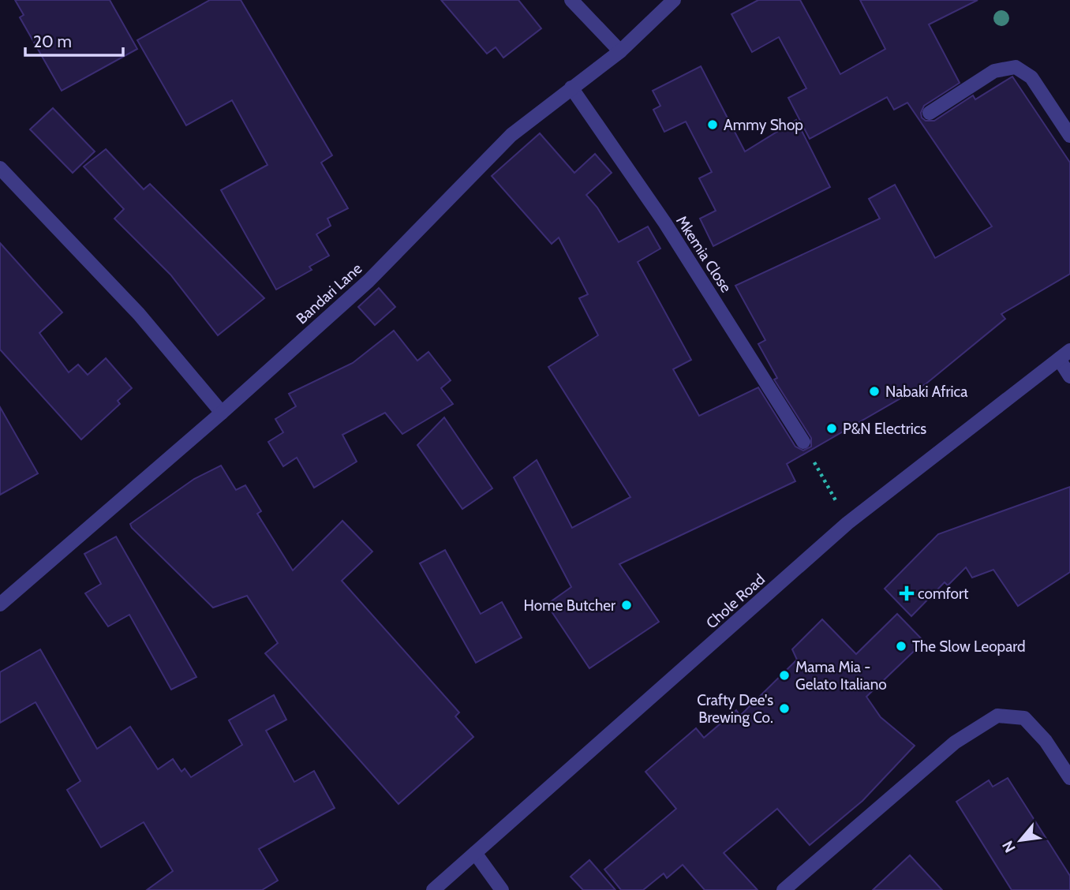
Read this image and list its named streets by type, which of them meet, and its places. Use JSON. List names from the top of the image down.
{
  "streets": {
    "street": ["Mkemia Close", "Bandari Lane", "Chole Road"]
  },
  "crossings": [
    ["Mkemia Close", "Bandari Lane"]
  ],
  "places": {
    "other": [
      "Ammy Shop",
      "Nabaki Africa",
      "P&N Electrics",
      "Home Butcher",
      "The Slow Leopard",
      "Mama Mia - Gelato Italiano",
      "Crafty Dee's Brewing Co."
    ],
    "health": ["comfort"]
  },
  "scale_bar": "20 m",
  "north": "bottom left"
}
